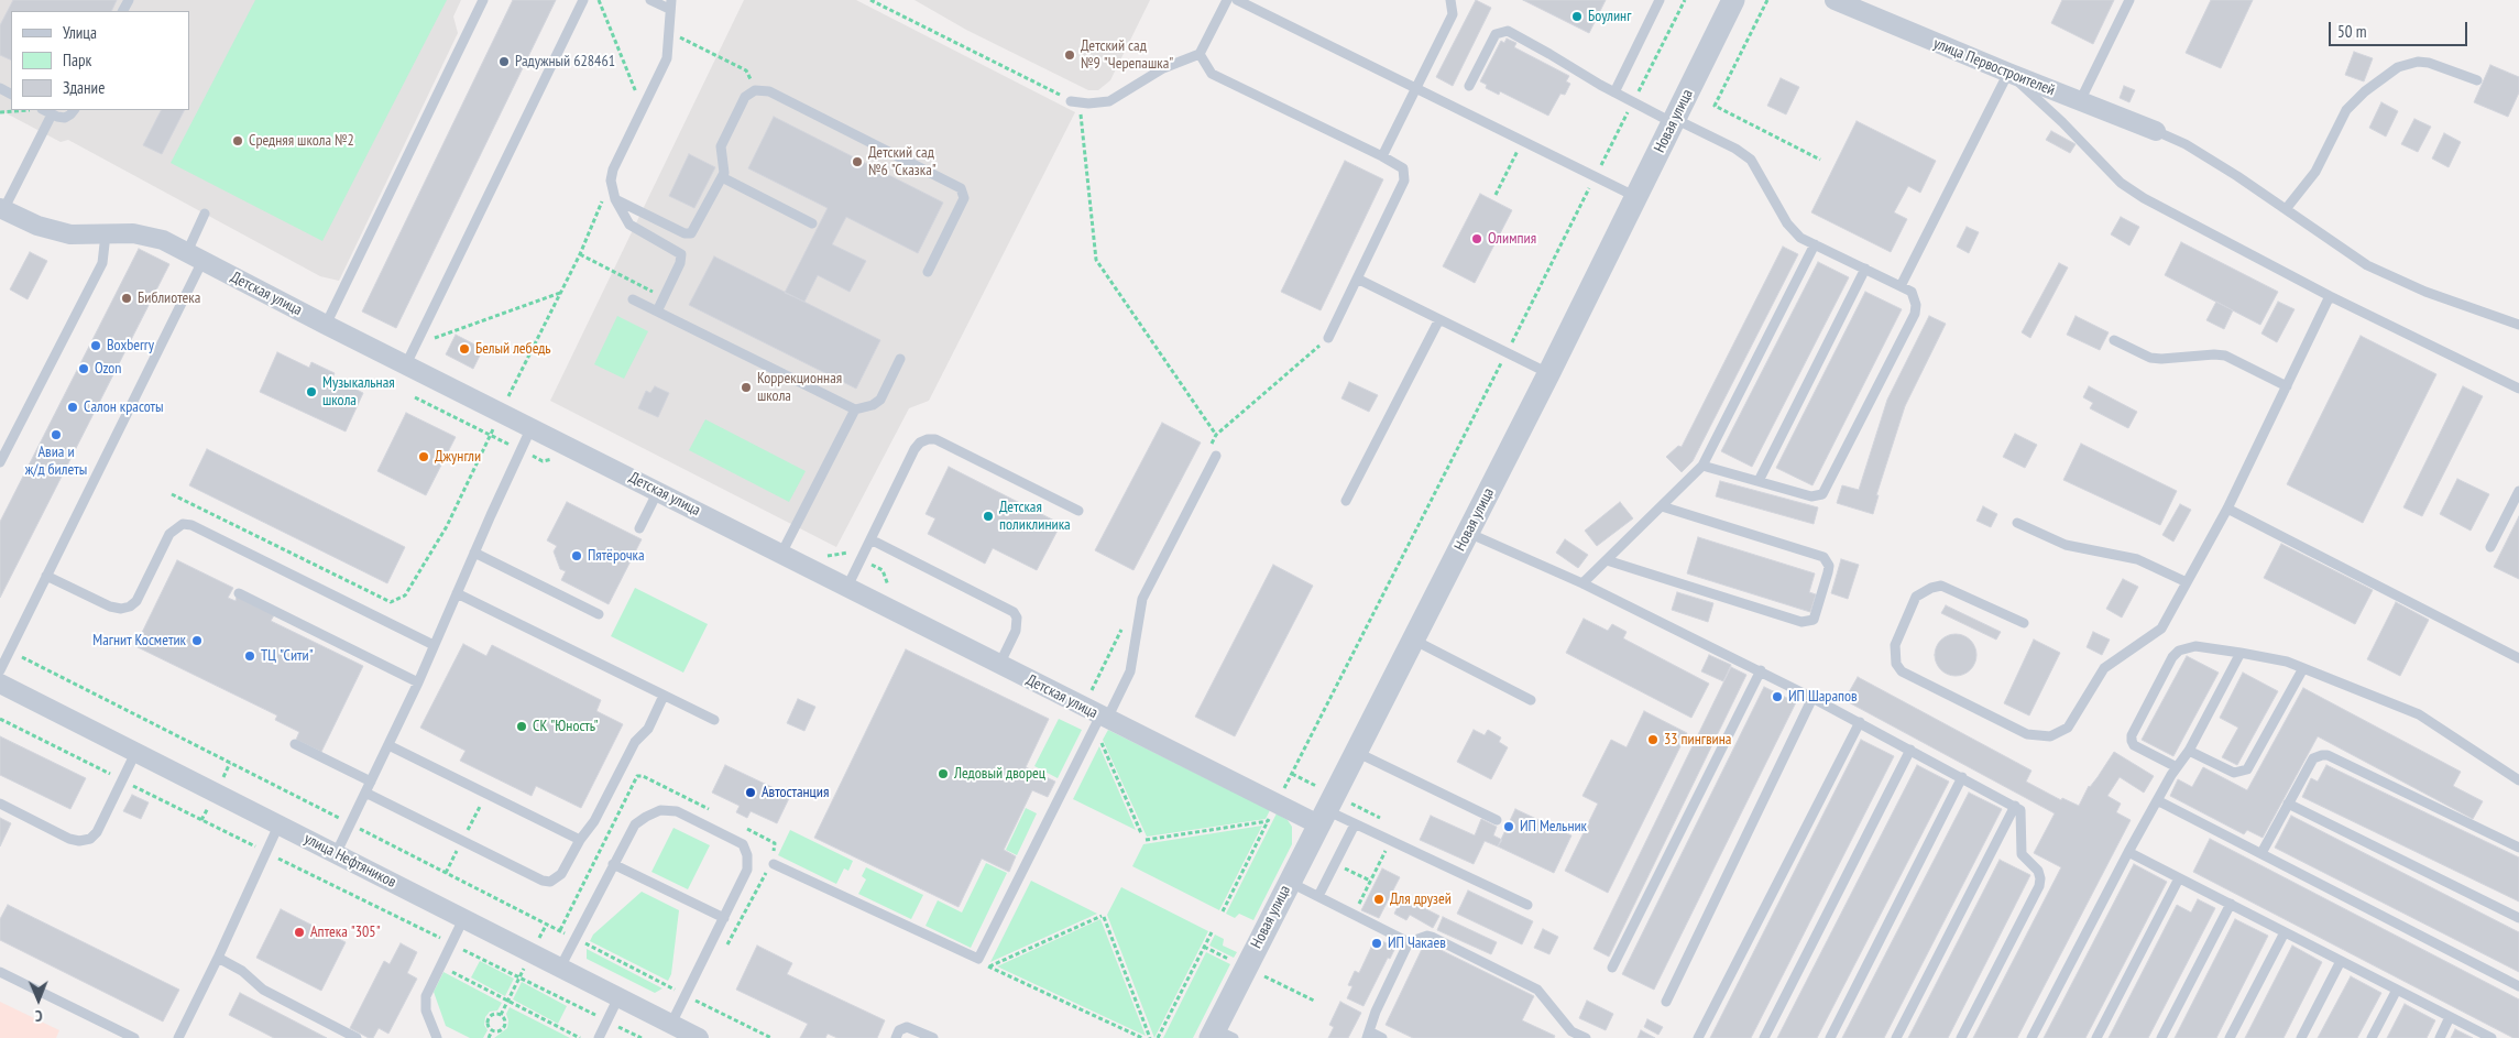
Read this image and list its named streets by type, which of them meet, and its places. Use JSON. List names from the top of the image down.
{
  "streets": {
    "street": [
      "улица Первостроителей",
      "Новая улица",
      "Детская улица",
      "улица Нефтяников"
    ]
  },
  "crossings": [
    ["Новая улица", "Детская улица"]
  ],
  "places": [
    "Боулинг",
    "Детский сад №9 \"Черепашка\"",
    "Радужный 628461",
    "Средняя школа №2",
    "Детский сад №6 \"Сказка\"",
    "Олимпия",
    "Библиотека",
    "Boxberry",
    "Белый лебедь",
    "Ozon",
    "Коррекционная школа",
    "Музыкальная школа",
    "Салон красоты",
    "Авиа и ж/д билеты",
    "Джунгли",
    "Детская поликлиника",
    "Пятёрочка",
    "Магнит Косметик",
    "ТЦ \"Сити\"",
    "ИП Шарапов",
    "СК \"Юность\"",
    "33 пингвина",
    "Ледовый дворец",
    "Автостанция",
    "ИП Мельник",
    "Для друзей",
    "Аптека \"305\"",
    "ИП Чакаев"
  ],
  "legend": ["Улица", "Парк", "Здание"],
  "scale_bar": "50 m",
  "north": "bottom"
}
